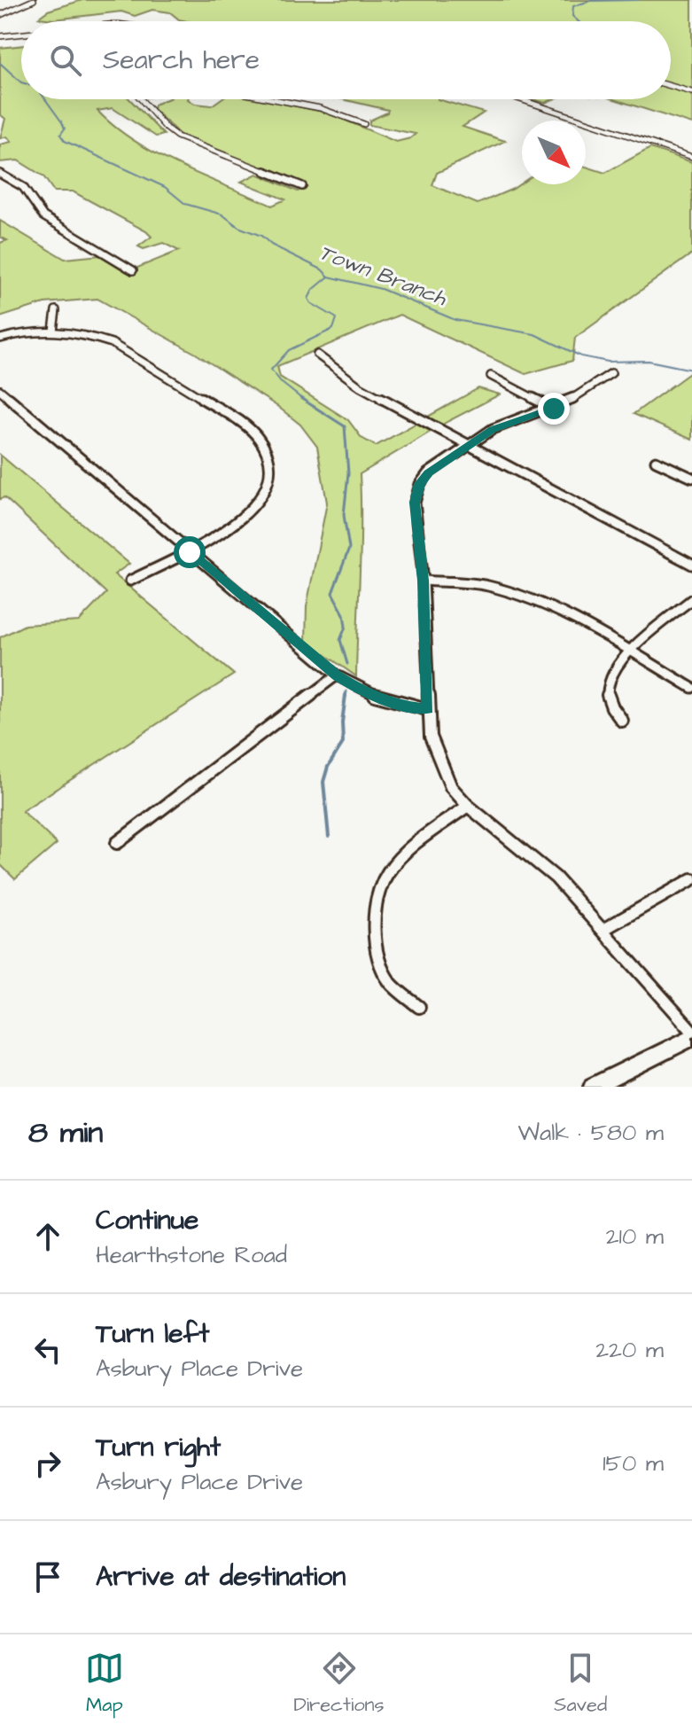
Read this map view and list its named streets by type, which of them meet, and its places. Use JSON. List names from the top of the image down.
{
  "water": ["Town Branch"],
  "north": "bottom right",
  "page": {
    "search": "Search here",
    "heading": ["8 min", "Walk · 580 m"],
    "list": [
      ["Continue", "Hearthstone Road", "210 m"],
      ["Turn left", "Asbury Place Drive", "220 m"],
      ["Turn right", "Asbury Place Drive", "150 m"],
      "Arrive at destination"
    ],
    "nav": ["Map", "Directions", "Saved"]
  }
}
